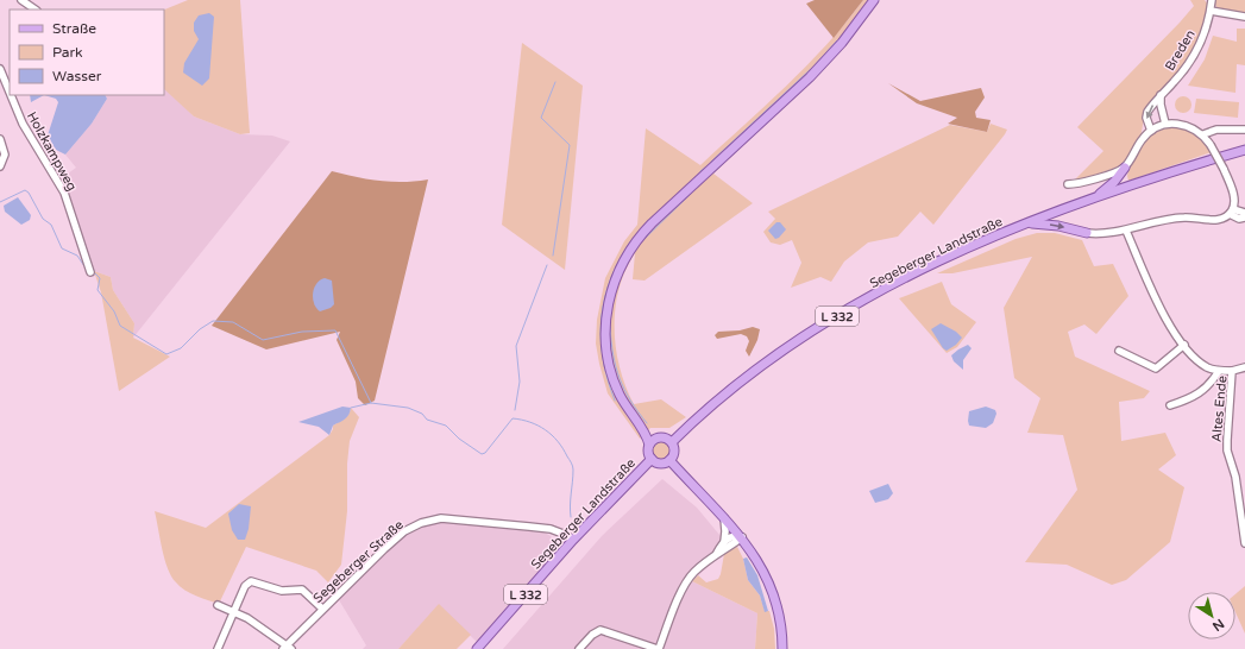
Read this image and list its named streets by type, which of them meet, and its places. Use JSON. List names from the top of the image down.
{
  "streets": {
    "main road": ["Segeberger Landstraße", "L 332"],
    "street": [
      "Breden",
      "Holzkampweg",
      "Altes Ende",
      "Segeberger Straße"
    ]
  },
  "crossings": [
    ["Segeberger Landstraße", "Segeberger Straße"]
  ],
  "legend": ["Straße", "Park", "Wasser"],
  "north": "bottom right"
}
